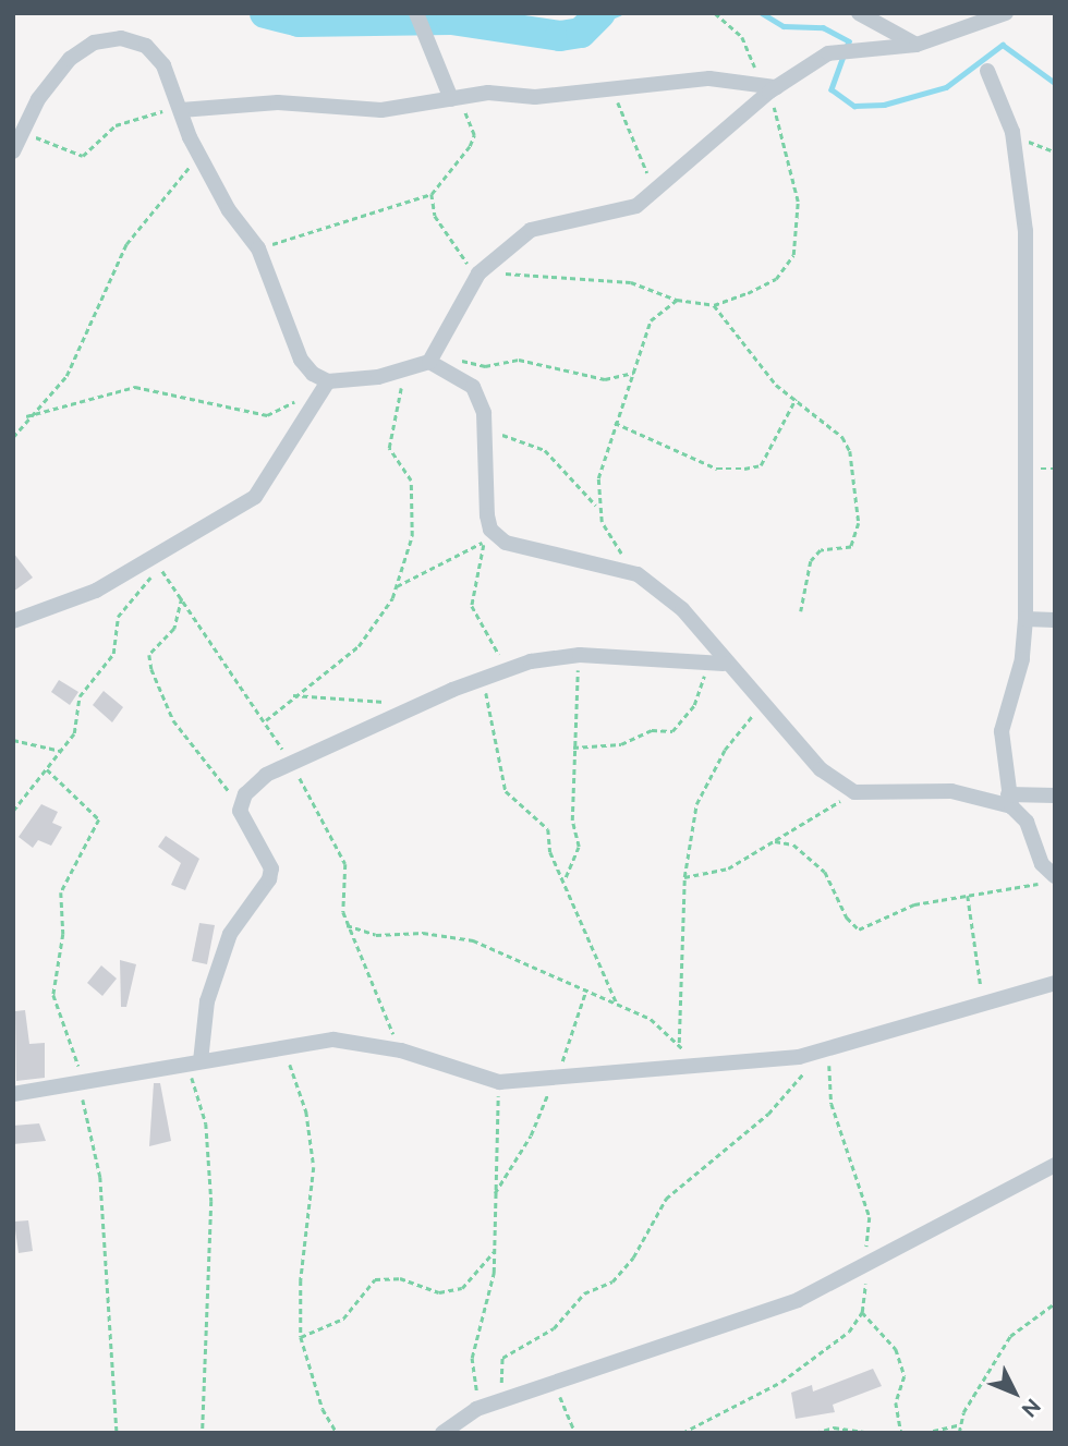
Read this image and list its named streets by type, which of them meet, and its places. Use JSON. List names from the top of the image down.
{
  "north": "bottom right"
}
